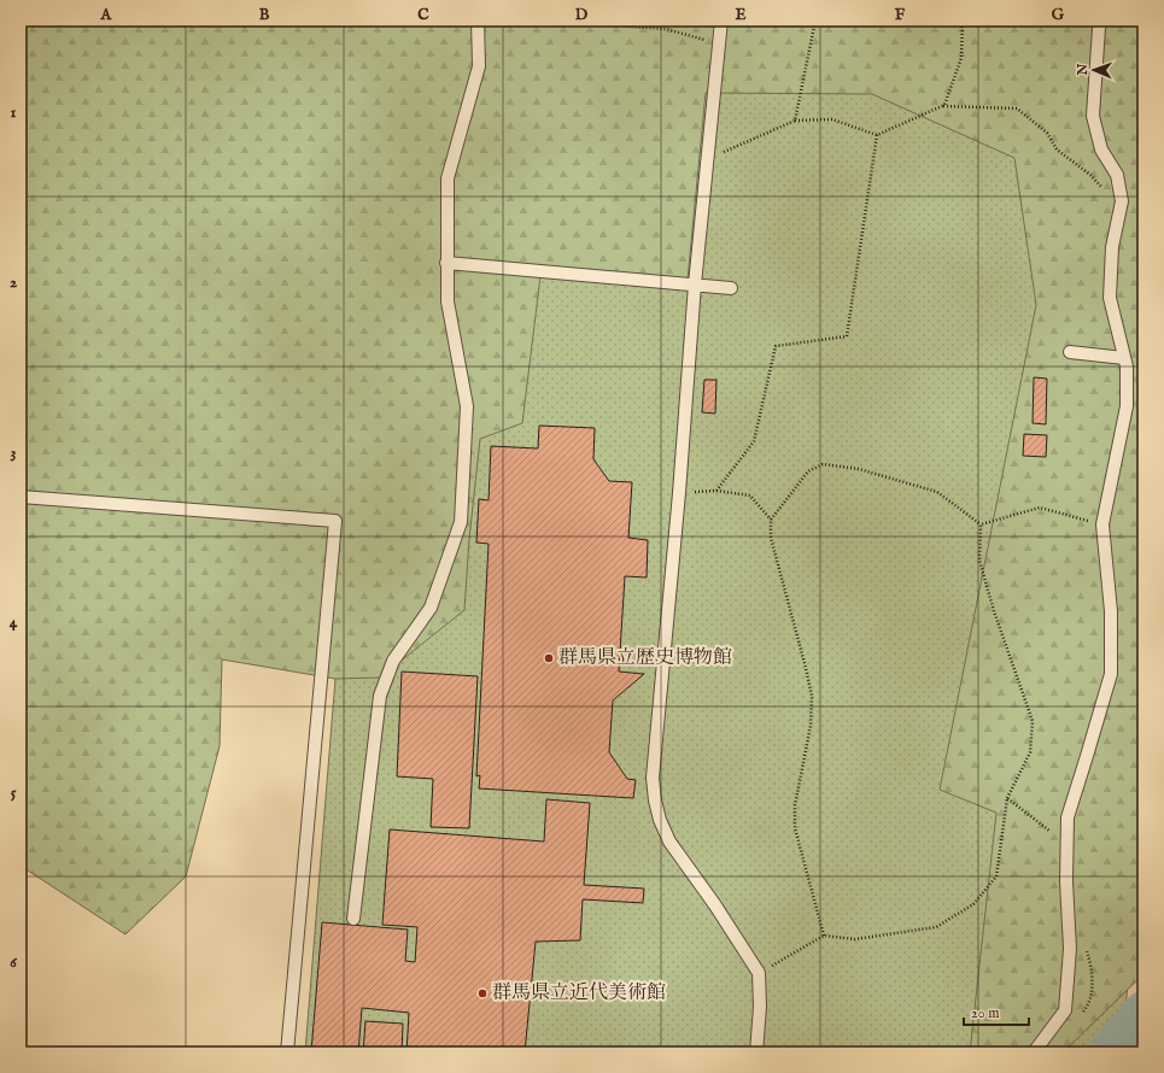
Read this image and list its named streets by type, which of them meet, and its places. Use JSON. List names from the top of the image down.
{
  "places": ["群馬県立歴史博物館", "群馬県立近代美術館"],
  "scale_bar": "20 m",
  "north": "left",
  "grid": {
    "columns": [
      "A",
      "B",
      "C",
      "D",
      "E",
      "F",
      "G"
    ],
    "rows": [
      "1",
      "2",
      "3",
      "4",
      "5",
      "6"
    ]
  }
}
